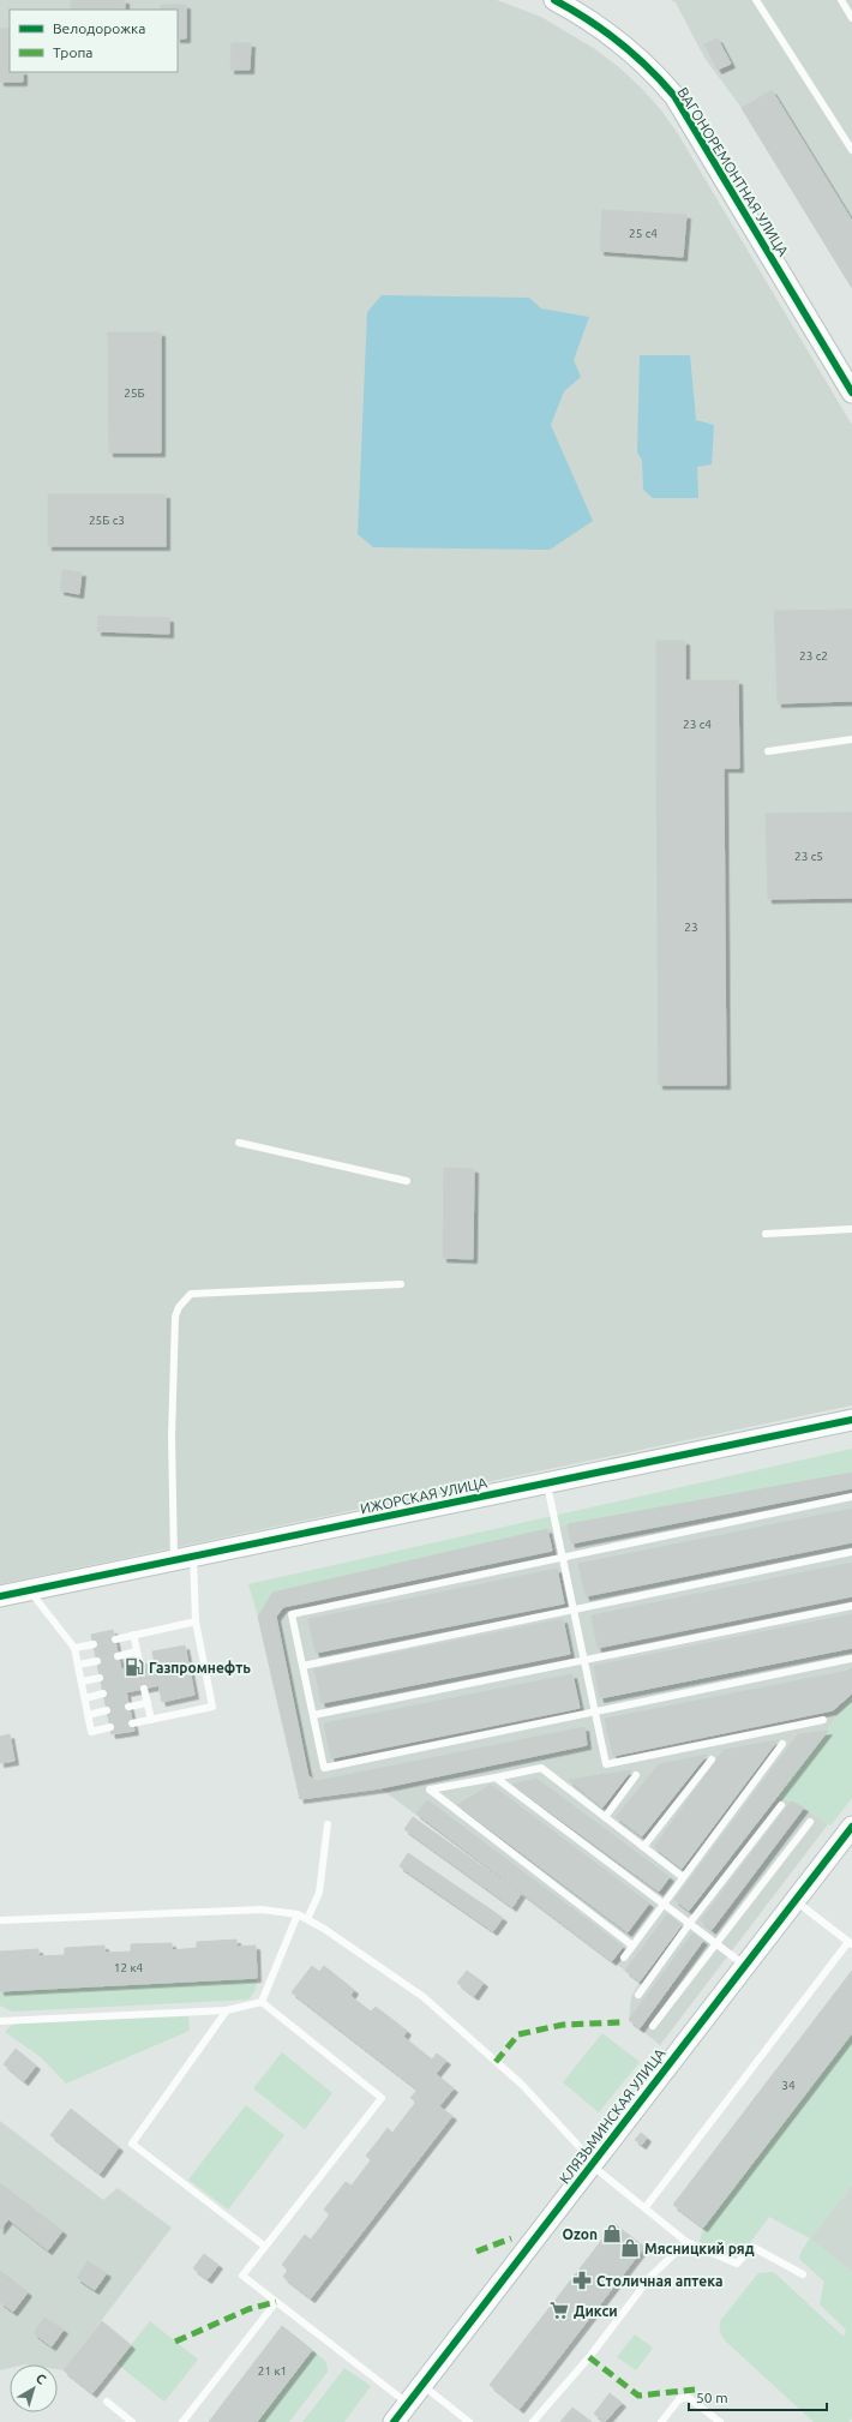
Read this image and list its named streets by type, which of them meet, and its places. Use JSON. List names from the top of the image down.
{
  "streets": {
    "street": ["ВАГОНОРЕМОНТНАЯ УЛИЦА", "ИЖОРСКАЯ УЛИЦА", "КЛЯЗЬМИНСКАЯ УЛИЦА"]
  },
  "places": {
    "fuel station": ["Газпромнефть"],
    "shop": ["Ozon", "Мясницкий ряд"],
    "pharmacy": ["Столичная аптека"],
    "supermarket": ["Дикси"]
  },
  "house_numbers": [
    "25 с4",
    "25Б",
    "25Б с3",
    "23 с2",
    "23 с4",
    "23 с5",
    "23",
    "12 к4",
    "34",
    "21 к1"
  ],
  "legend": ["Велодорожка", "Тропа"],
  "scale_bar": "50 m",
  "north": "top right"
}
